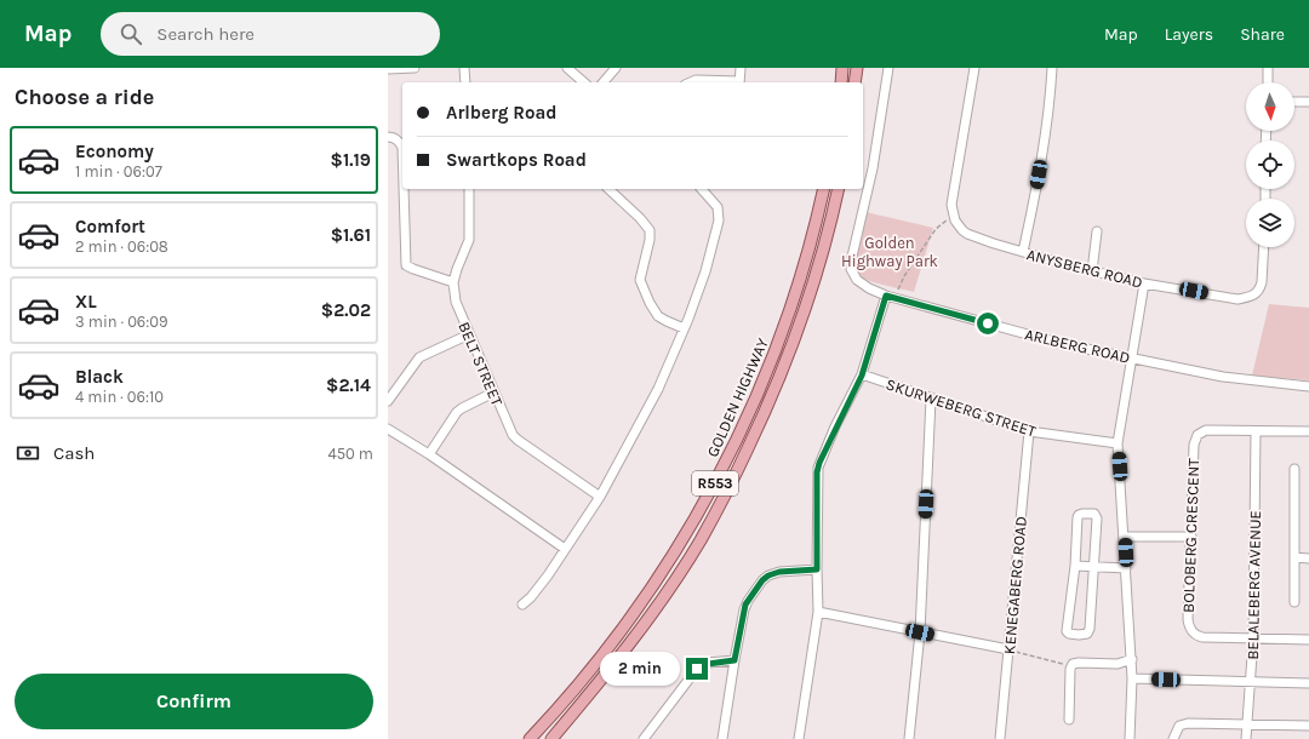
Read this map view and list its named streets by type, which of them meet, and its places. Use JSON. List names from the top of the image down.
{
  "streets": {
    "main road": ["GOLDEN HIGHWAY", "R553"],
    "street": [
      "ANYSBERG ROAD",
      "ARLBERG ROAD",
      "BELT STREET",
      "SKURWEBERG STREET",
      "BOLOBERG CRESCENT",
      "KENEGABERG ROAD",
      "BELALEBERG AVENUE"
    ]
  },
  "crossings": [
    ["SKURWEBERG STREET", "KENEGABERG ROAD"],
    ["BOLOBERG CRESCENT", "BELALEBERG AVENUE"]
  ],
  "parks": ["Golden Highway Park"],
  "north": "bottom",
  "page": {
    "header": "Map",
    "search": "Search here",
    "nav": ["Map", "Layers", "Share"],
    "heading": "Choose a ride",
    "banner": ["Arlberg Road", "Swartkops Road"],
    "list": [
      {
        "name": "Economy",
        "note": "1 min · 06:07",
        "value": "$1.19"
      },
      {
        "name": "Comfort",
        "note": "2 min · 06:08",
        "value": "$1.61"
      },
      {
        "name": "XL",
        "note": "3 min · 06:09",
        "value": "$2.02"
      },
      {
        "name": "Black",
        "note": "4 min · 06:10",
        "value": "$2.14"
      }
    ],
    "pay": ["Cash", "450 m"],
    "bubble": "2 min",
    "buttons": "Confirm"
  }
}
